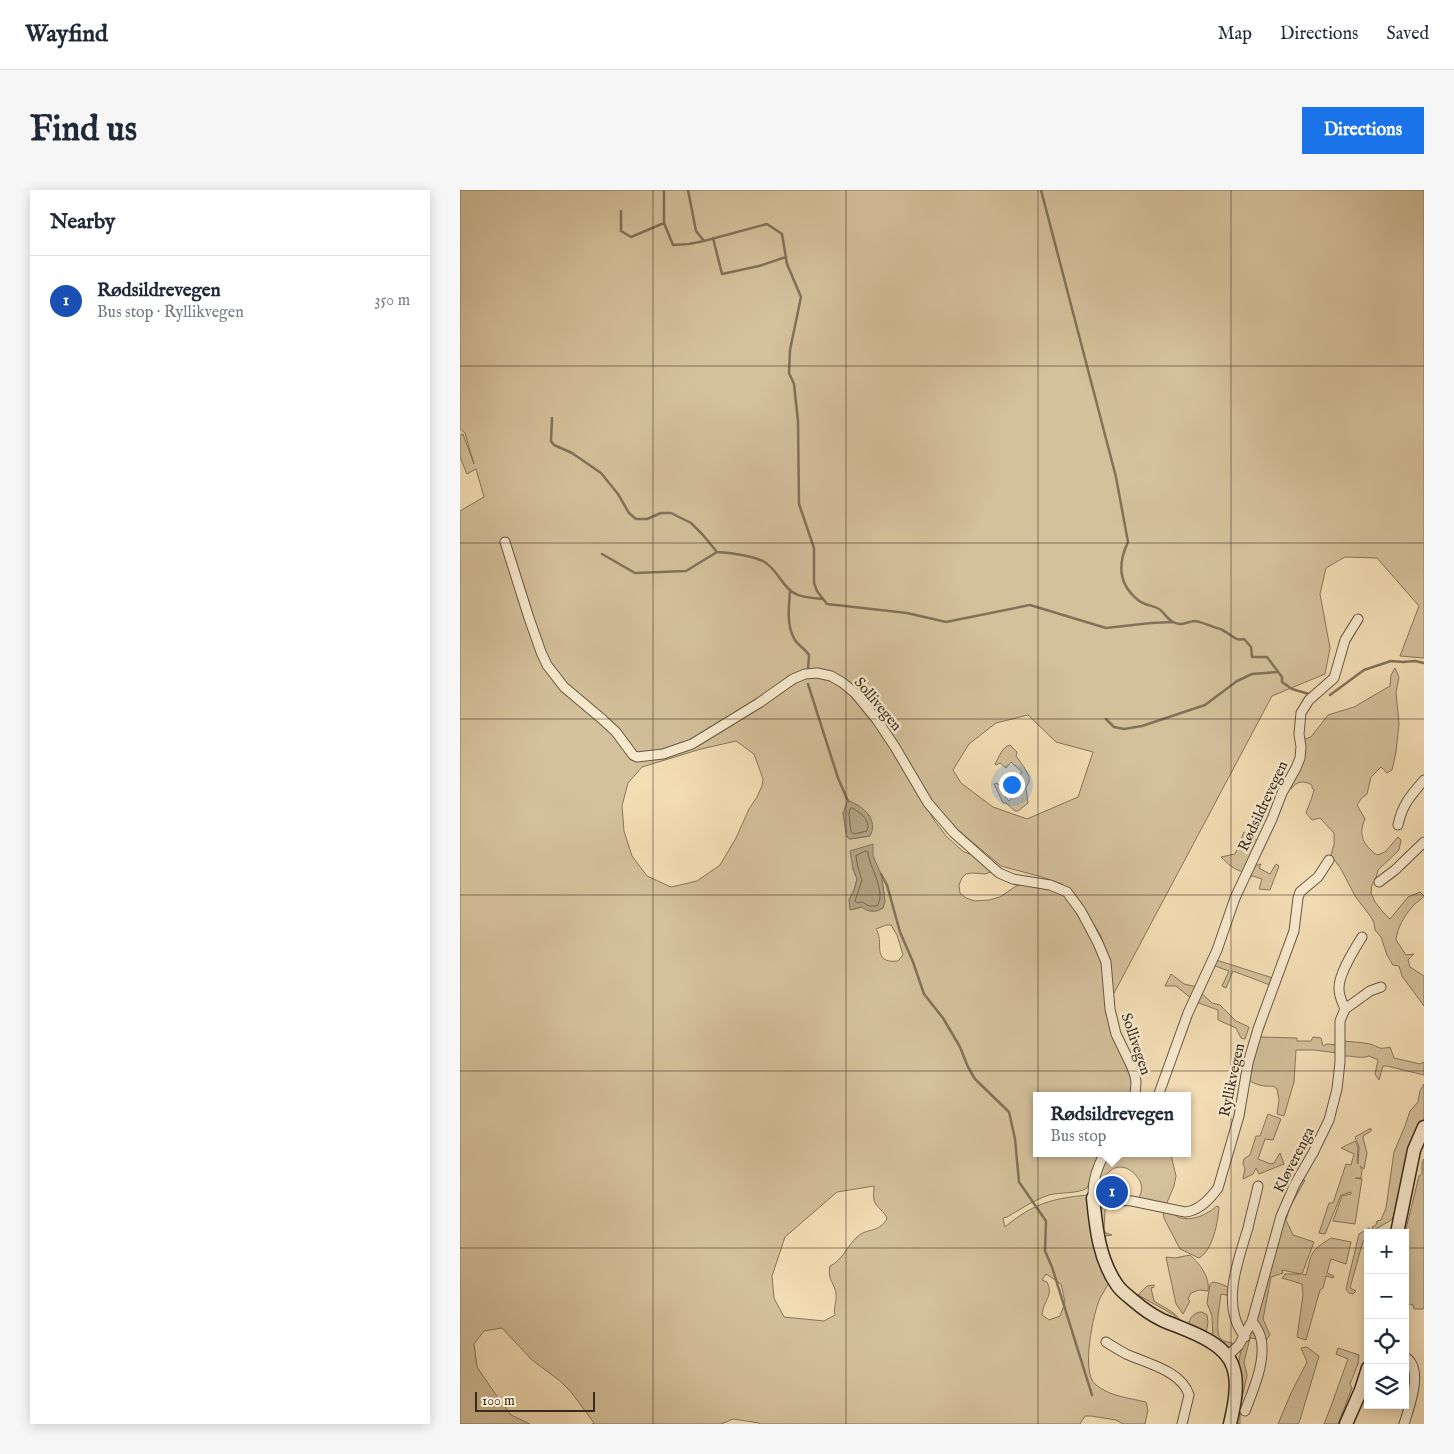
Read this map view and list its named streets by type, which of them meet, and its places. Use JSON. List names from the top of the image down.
{
  "streets": {
    "street": [
      "Sollivegen",
      "Rødsildrevegen",
      "Ryllikvegen",
      "Kløverenga"
    ]
  },
  "scale_bar": "100 m",
  "page": {
    "header": "Wayfind",
    "nav": ["Map", "Directions", "Saved"],
    "buttons": "Directions",
    "title": "Find us",
    "heading": "Nearby",
    "list": [
      {
        "mark": "1",
        "name": "Rødsildrevegen",
        "note": "Bus stop · Ryllikvegen",
        "value": "350 m"
      }
    ],
    "popup": ["Rødsildrevegen", "Bus stop"],
    "pins": "1",
    "map_buttons": ["+", "−"],
    "scale": "100 m"
  }
}
